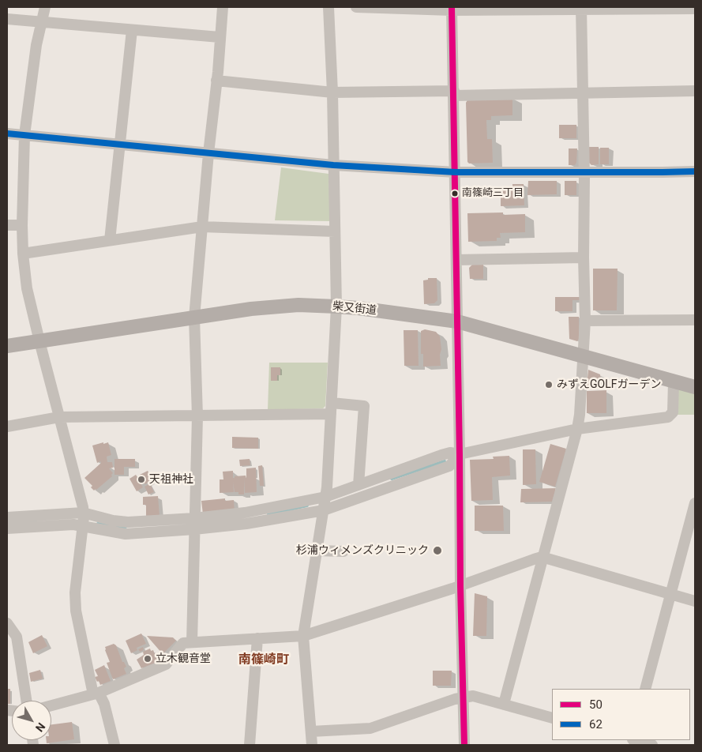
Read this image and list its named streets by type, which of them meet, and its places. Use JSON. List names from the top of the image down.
{
  "streets": {
    "main road": ["柴又街道"]
  },
  "districts": ["南篠崎町"],
  "places": [
    "南篠崎三丁目",
    "みずえGOLFガーデン",
    "天祖神社",
    "杉浦ウィメンズクリニック",
    "立木観音堂"
  ],
  "lines": ["transit line 50", "transit line 62"],
  "legend": ["50", "62"],
  "north": "bottom right"
}
